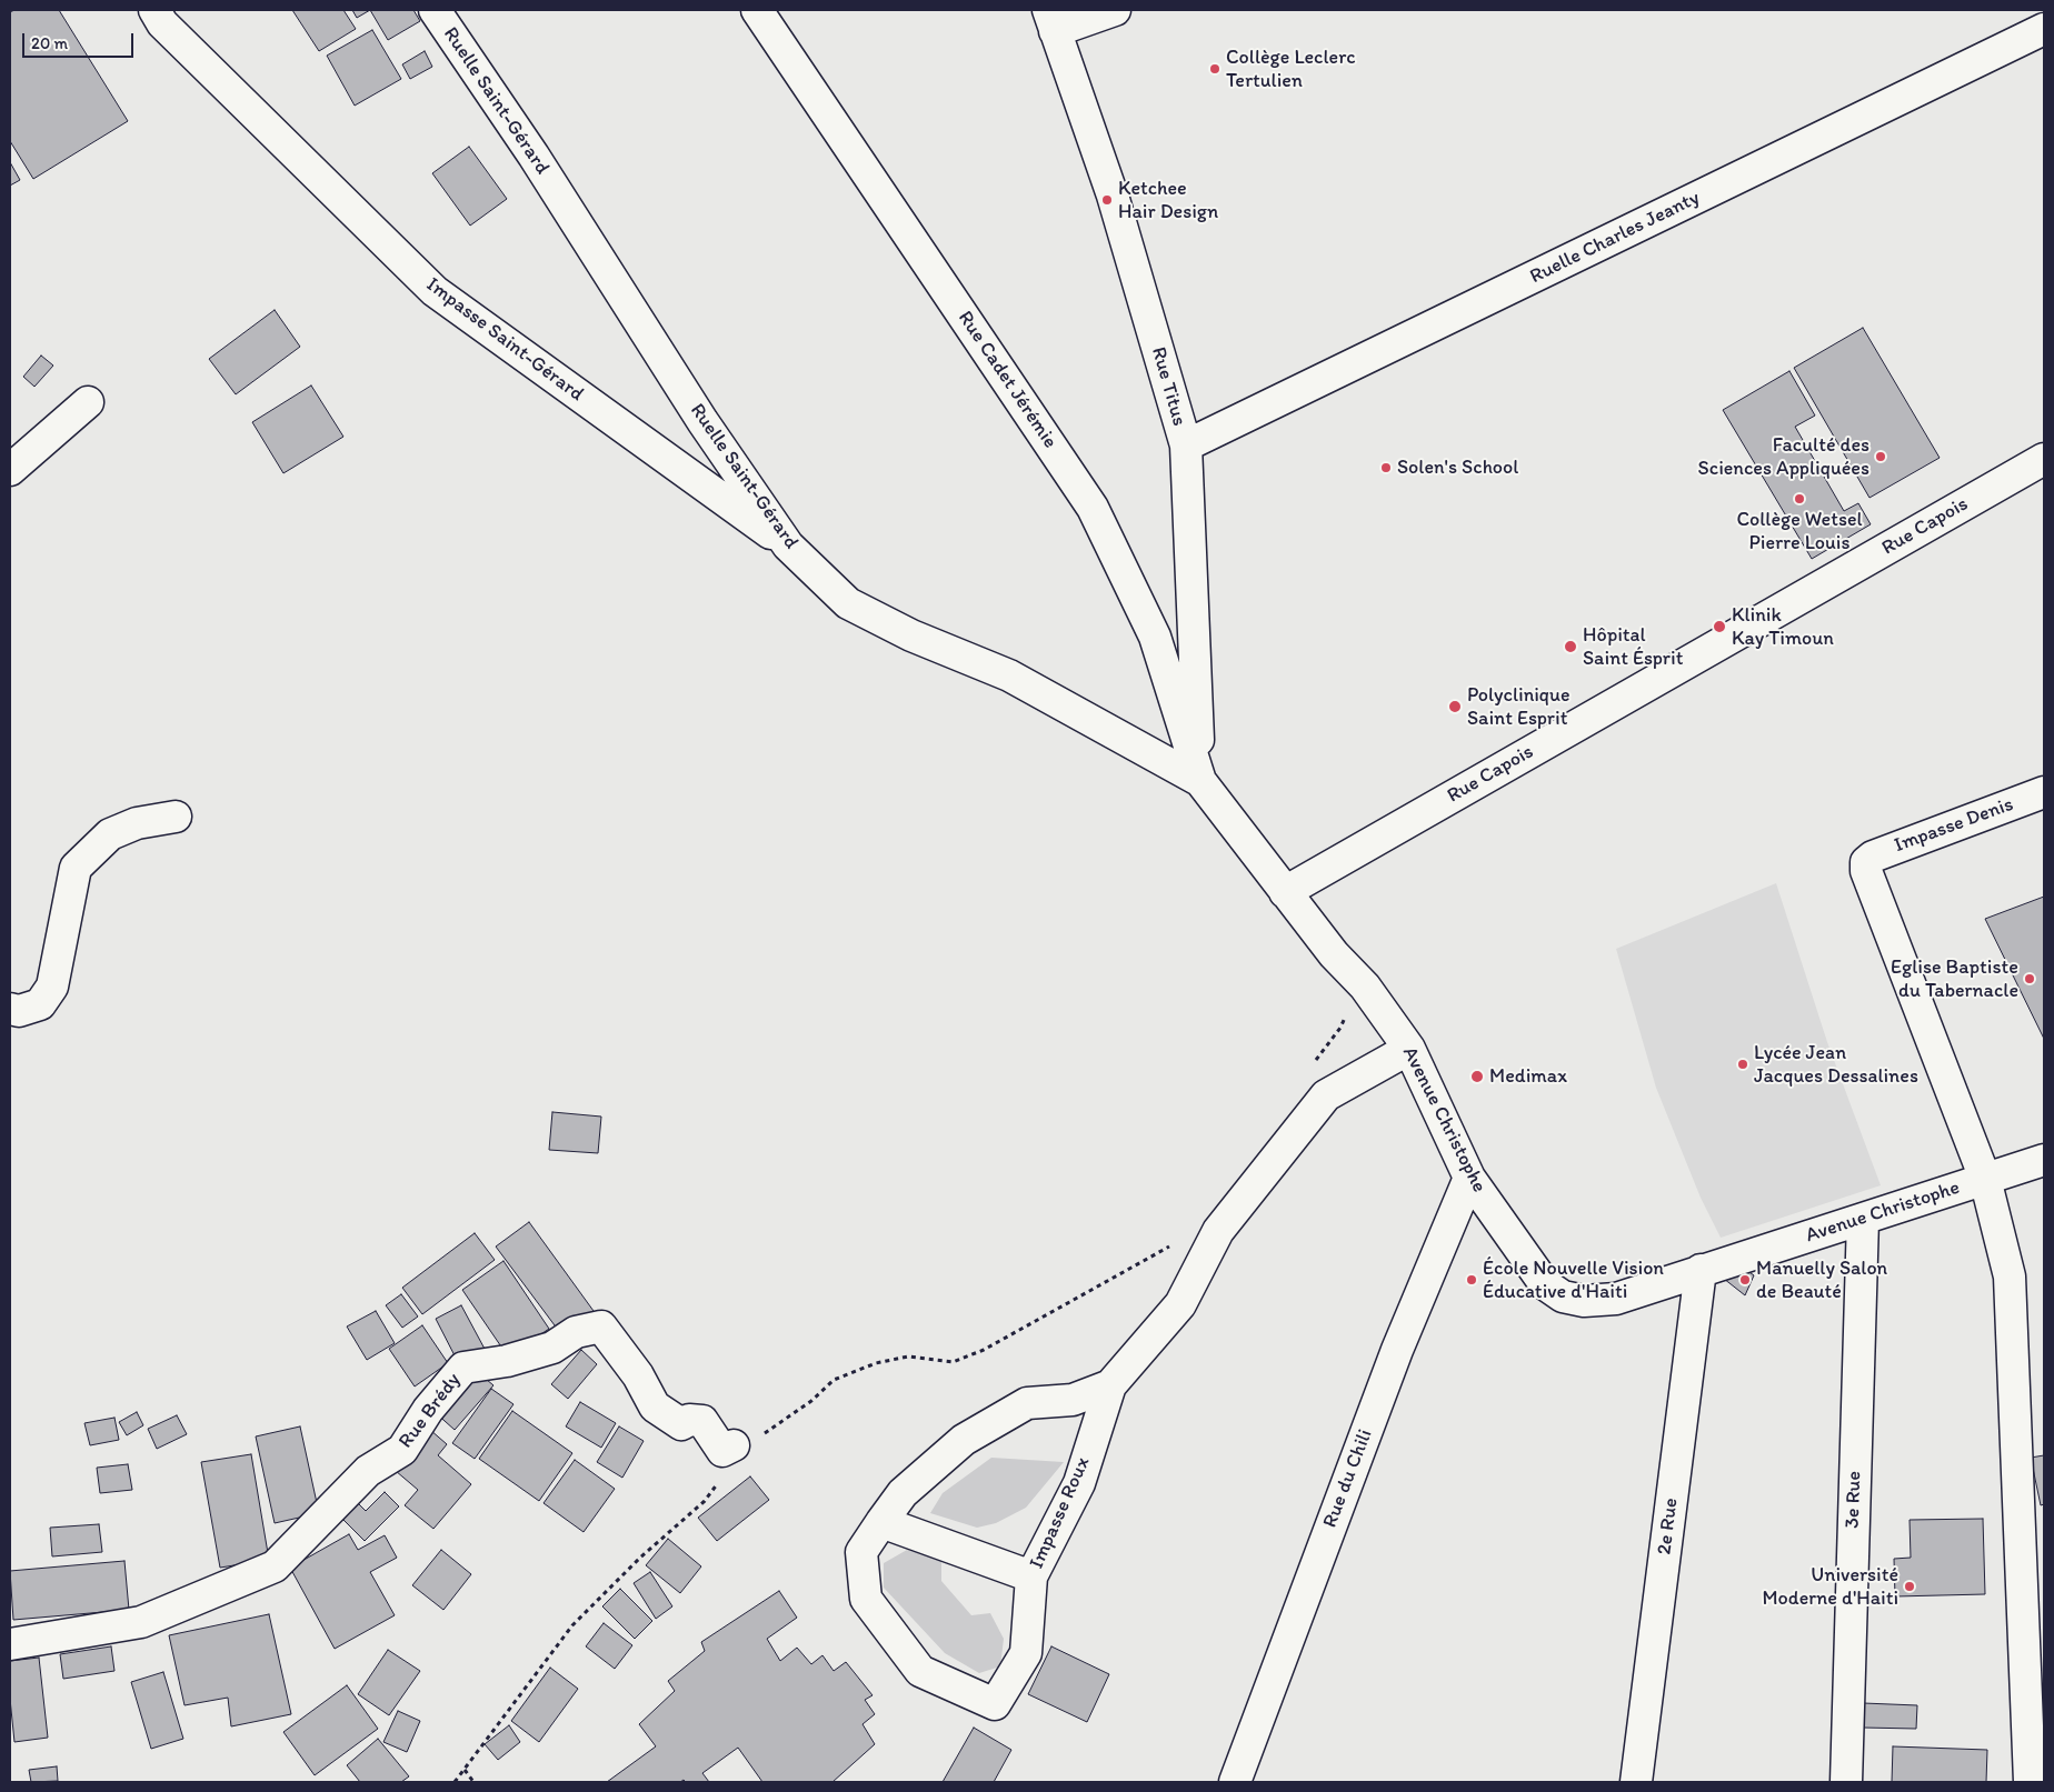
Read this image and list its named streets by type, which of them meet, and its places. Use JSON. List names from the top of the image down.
{
  "streets": {
    "street": [
      "Ruelle Saint-Gérard",
      "Ruelle Charles Jeanty",
      "Impasse Saint-Gérard",
      "Rue Cadet Jérémie",
      "Rue Titus",
      "Rue Capois",
      "Impasse Denis",
      "Avenue Christophe",
      "Rue Brédy",
      "Rue du Chili",
      "3e Rue",
      "Impasse Roux",
      "2e Rue"
    ]
  },
  "crossings": [
    ["Ruelle Saint-Gérard", "Impasse Saint-Gérard"],
    ["Ruelle Saint-Gérard", "Rue Cadet Jérémie"],
    ["Ruelle Saint-Gérard", "Rue Titus"],
    ["Ruelle Saint-Gérard", "Avenue Christophe"],
    ["Ruelle Charles Jeanty", "Rue Titus"],
    ["Rue Cadet Jérémie", "Rue Titus"],
    ["Rue Cadet Jérémie", "Avenue Christophe"],
    ["Rue Titus", "Avenue Christophe"],
    ["Rue Capois", "Avenue Christophe"],
    ["Impasse Denis", "Avenue Christophe"],
    ["Avenue Christophe", "Rue du Chili"],
    ["Avenue Christophe", "3e Rue"],
    ["Avenue Christophe", "Impasse Roux"],
    ["Avenue Christophe", "2e Rue"]
  ],
  "places": [
    "Collège Leclerc Tertulien",
    "Ketchee Hair Design",
    "Faculté des Sciences Appliquées",
    "Solen's School",
    "Collège Wetsel Pierre Louis",
    "Klinik Kay Timoun",
    "Hôpital Saint Ésprit",
    "Polyclinique Saint Esprit",
    "Eglise Baptiste du Tabernacle",
    "Lycée Jean Jacques Dessalines",
    "Medimax",
    "École Nouvelle Vision Éducative d'Haiti",
    "Manuelly Salon de Beauté",
    "Université Moderne d'Haiti"
  ],
  "scale_bar": "20 m"
}
